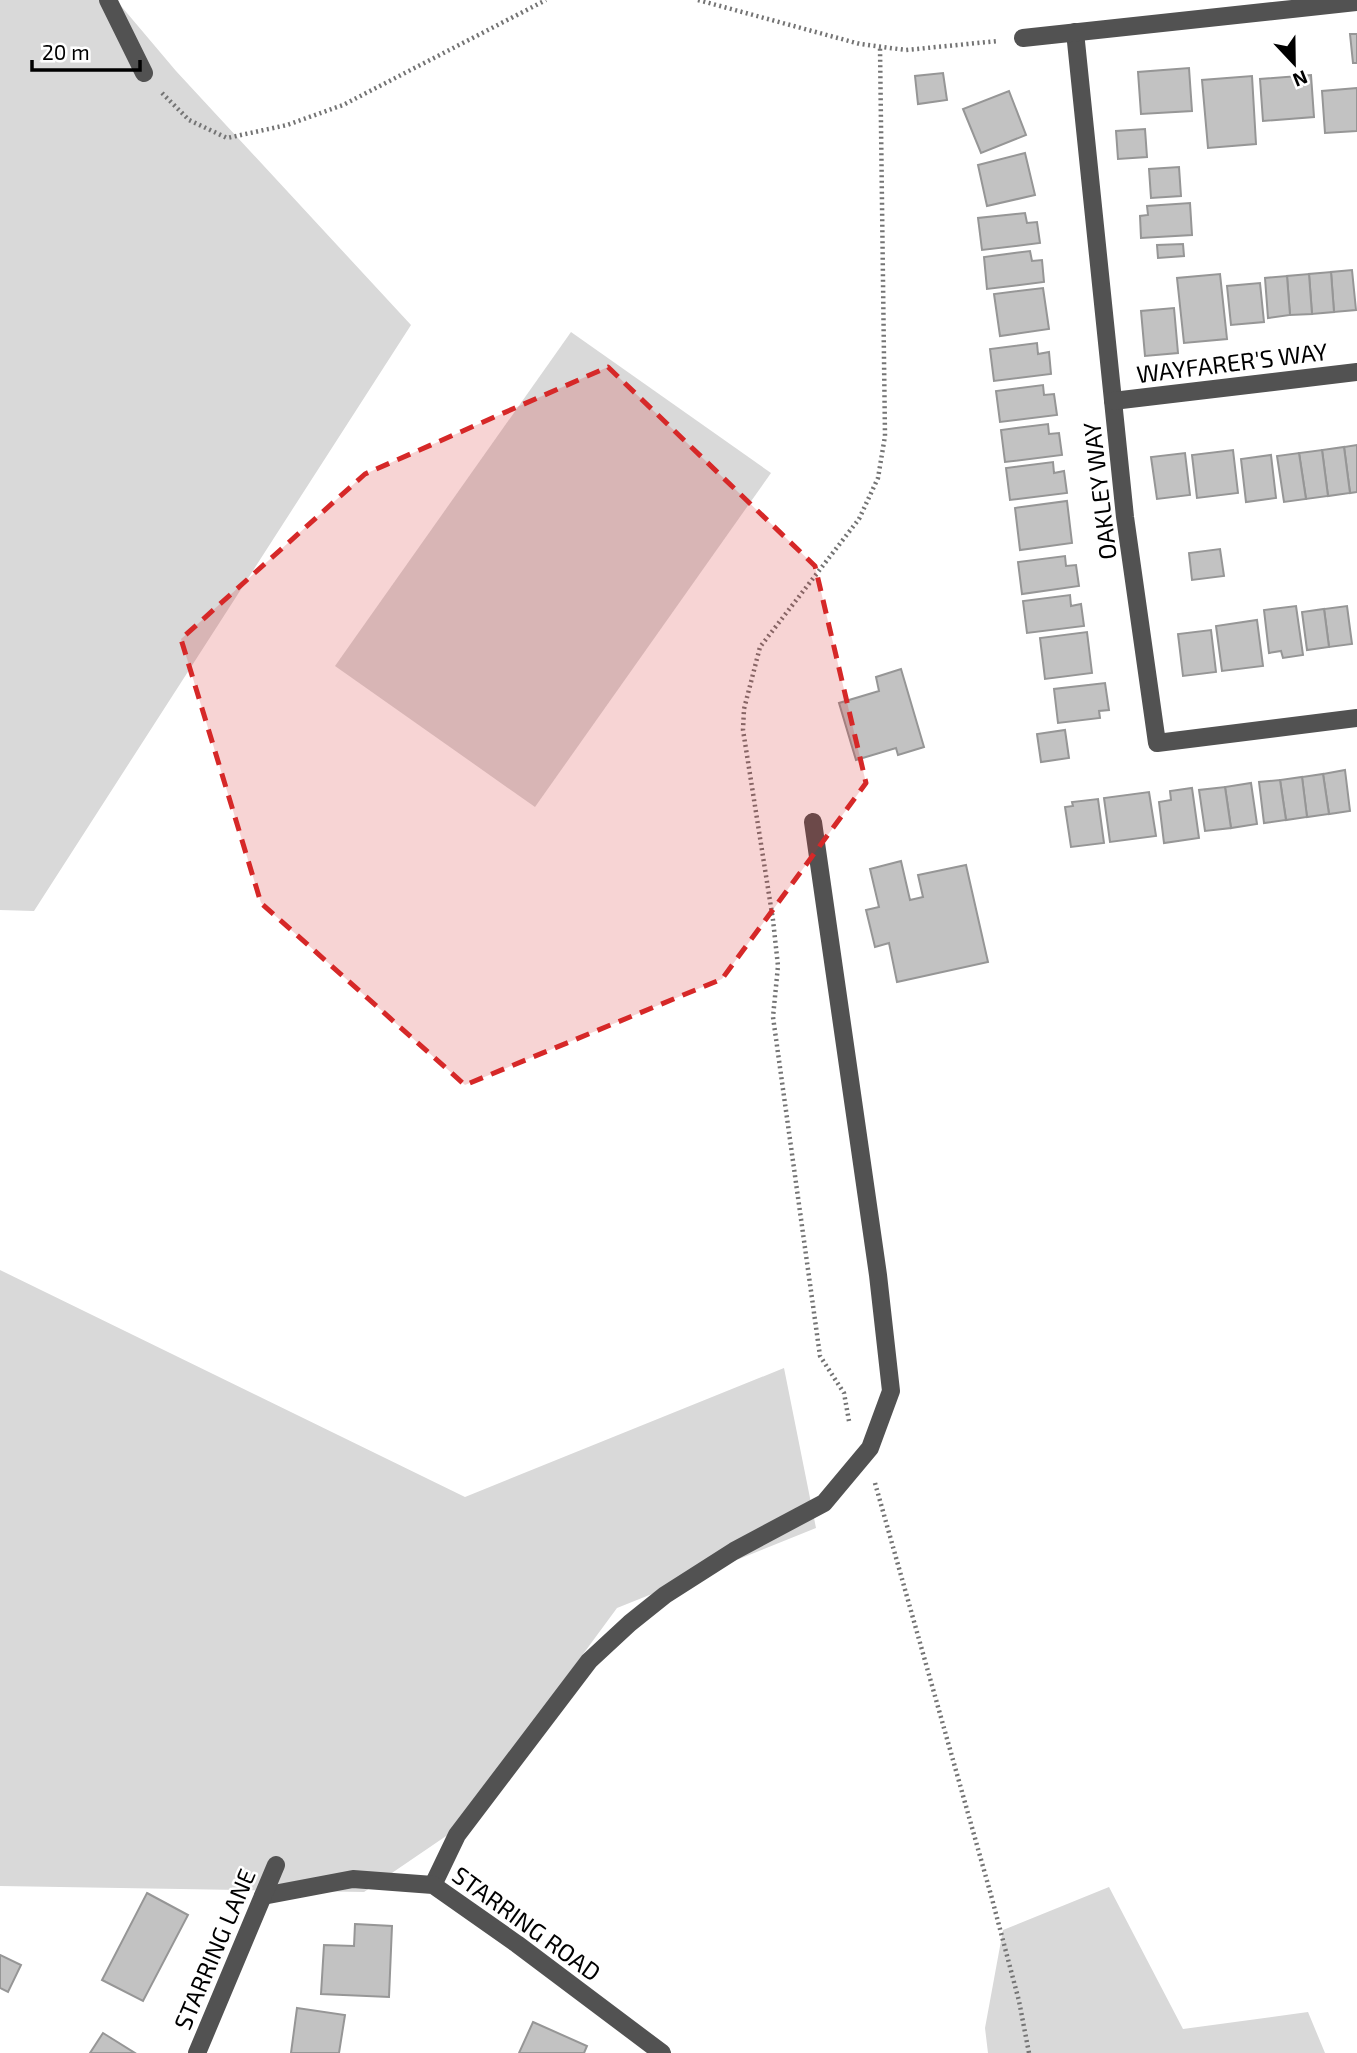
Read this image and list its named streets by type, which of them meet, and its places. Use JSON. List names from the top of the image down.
{
  "streets": {
    "street": [
      "WAYFARER'S WAY",
      "OAKLEY WAY",
      "STARRING ROAD",
      "STARRING LANE"
    ]
  },
  "crossings": [
    ["WAYFARER'S WAY", "OAKLEY WAY"],
    ["STARRING ROAD", "STARRING LANE"]
  ],
  "scale_bar": "20 m",
  "north": "bottom"
}
